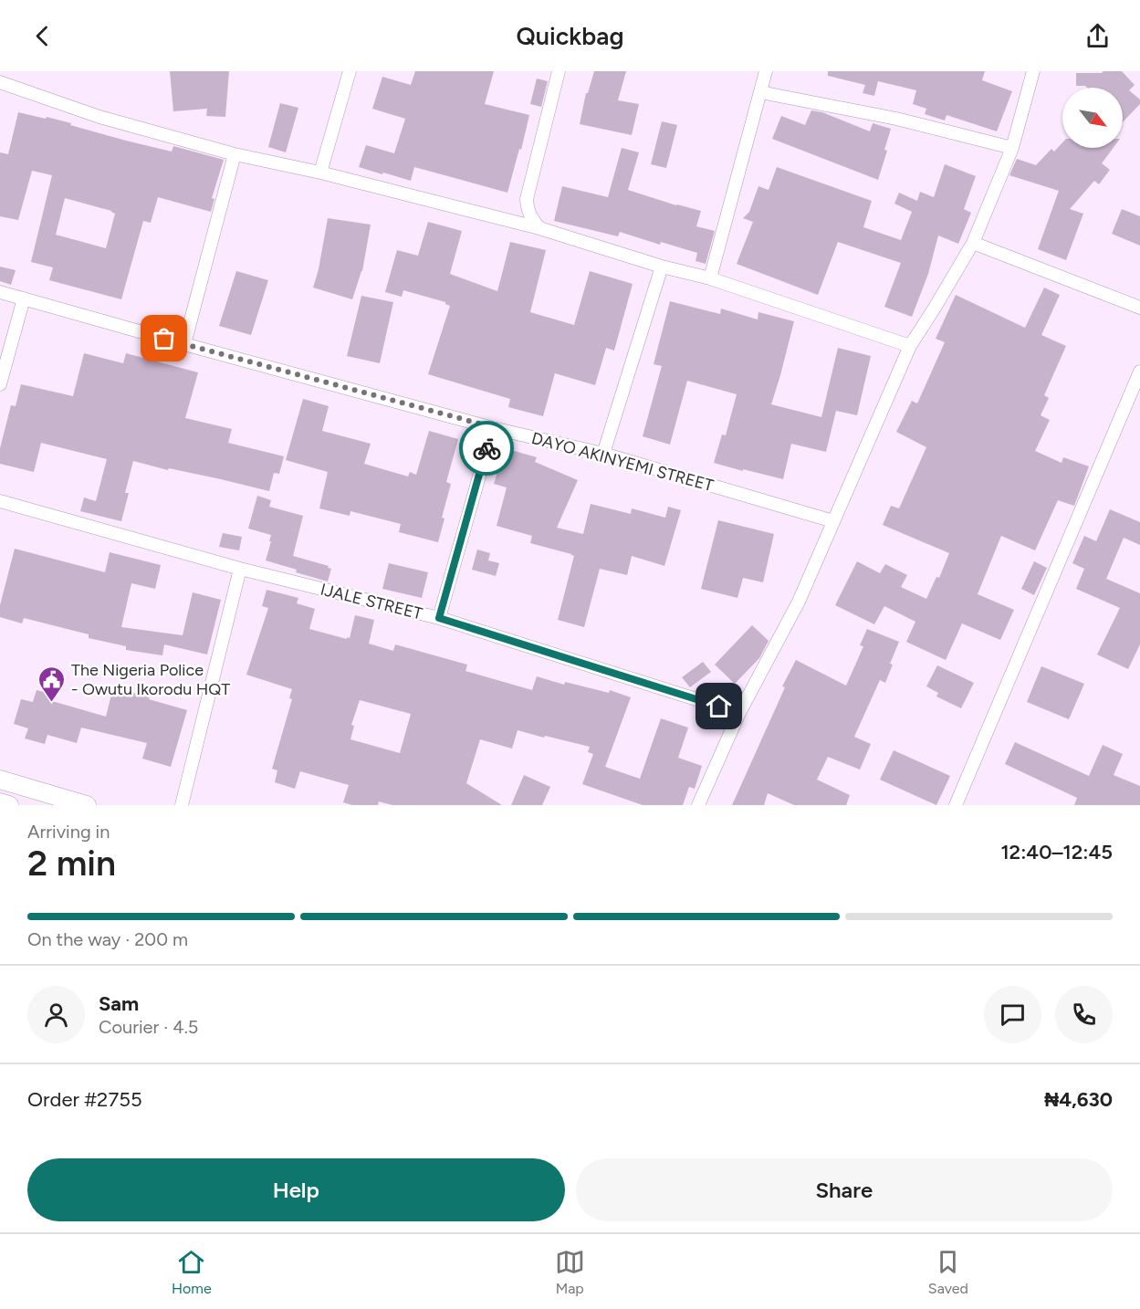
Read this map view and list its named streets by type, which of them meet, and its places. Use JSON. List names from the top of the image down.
{
  "streets": {
    "street": ["DAYO AKINYEMI STREET", "IJALE STREET"]
  },
  "places": {
    "public building": ["The Nigeria Police - Owutu Ikorodu HQT"]
  },
  "north": "bottom right",
  "page": {
    "header": "Quickbag",
    "heading": ["2 min", "Arriving in", "12:40–12:45"],
    "panel": [
      "Sam",
      "Courier · 4.5",
      "Order #2755",
      "₦4,630"
    ],
    "bar": "On the way · 200 m",
    "buttons": ["Help", "Share"],
    "tabs": ["Home", "Map", "Saved"]
  }
}
